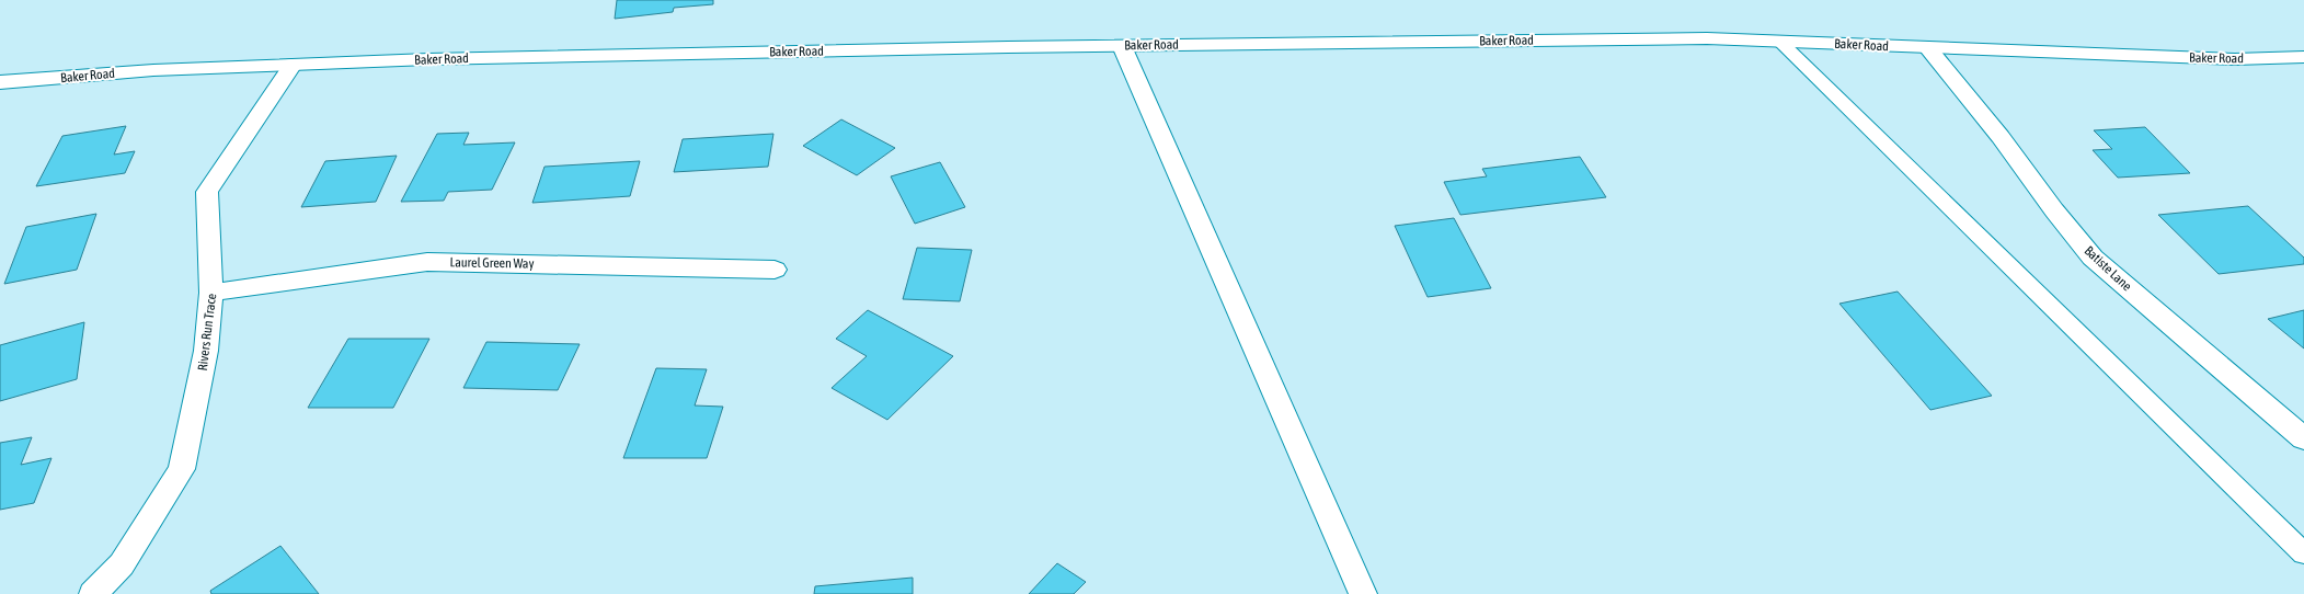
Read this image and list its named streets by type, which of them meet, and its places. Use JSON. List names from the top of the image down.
{
  "streets": {
    "main road": [
      "Baker Road",
      "Laurel Green Way",
      "Batiste Lane",
      "Rivers Run Trace"
    ]
  },
  "crossings": [
    ["Baker Road", "Batiste Lane"],
    ["Baker Road", "Rivers Run Trace"],
    ["Laurel Green Way", "Rivers Run Trace"]
  ]
}
